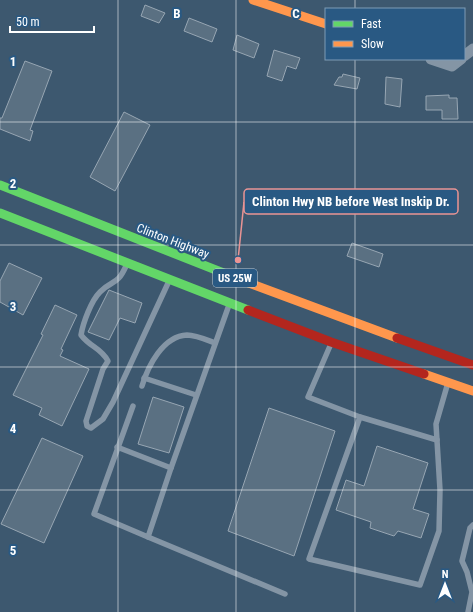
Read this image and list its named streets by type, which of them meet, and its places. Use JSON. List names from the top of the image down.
{
  "streets": {
    "main road": ["Clinton Highway", "US 25W"]
  },
  "places": ["Clinton Hwy NB before West Inskip Dr."],
  "legend": ["Fast", "Slow"],
  "scale_bar": "50 m",
  "north": "top",
  "grid": {
    "columns": ["B", "C"],
    "rows": [
      "1",
      "2",
      "3",
      "4",
      "5"
    ]
  }
}
